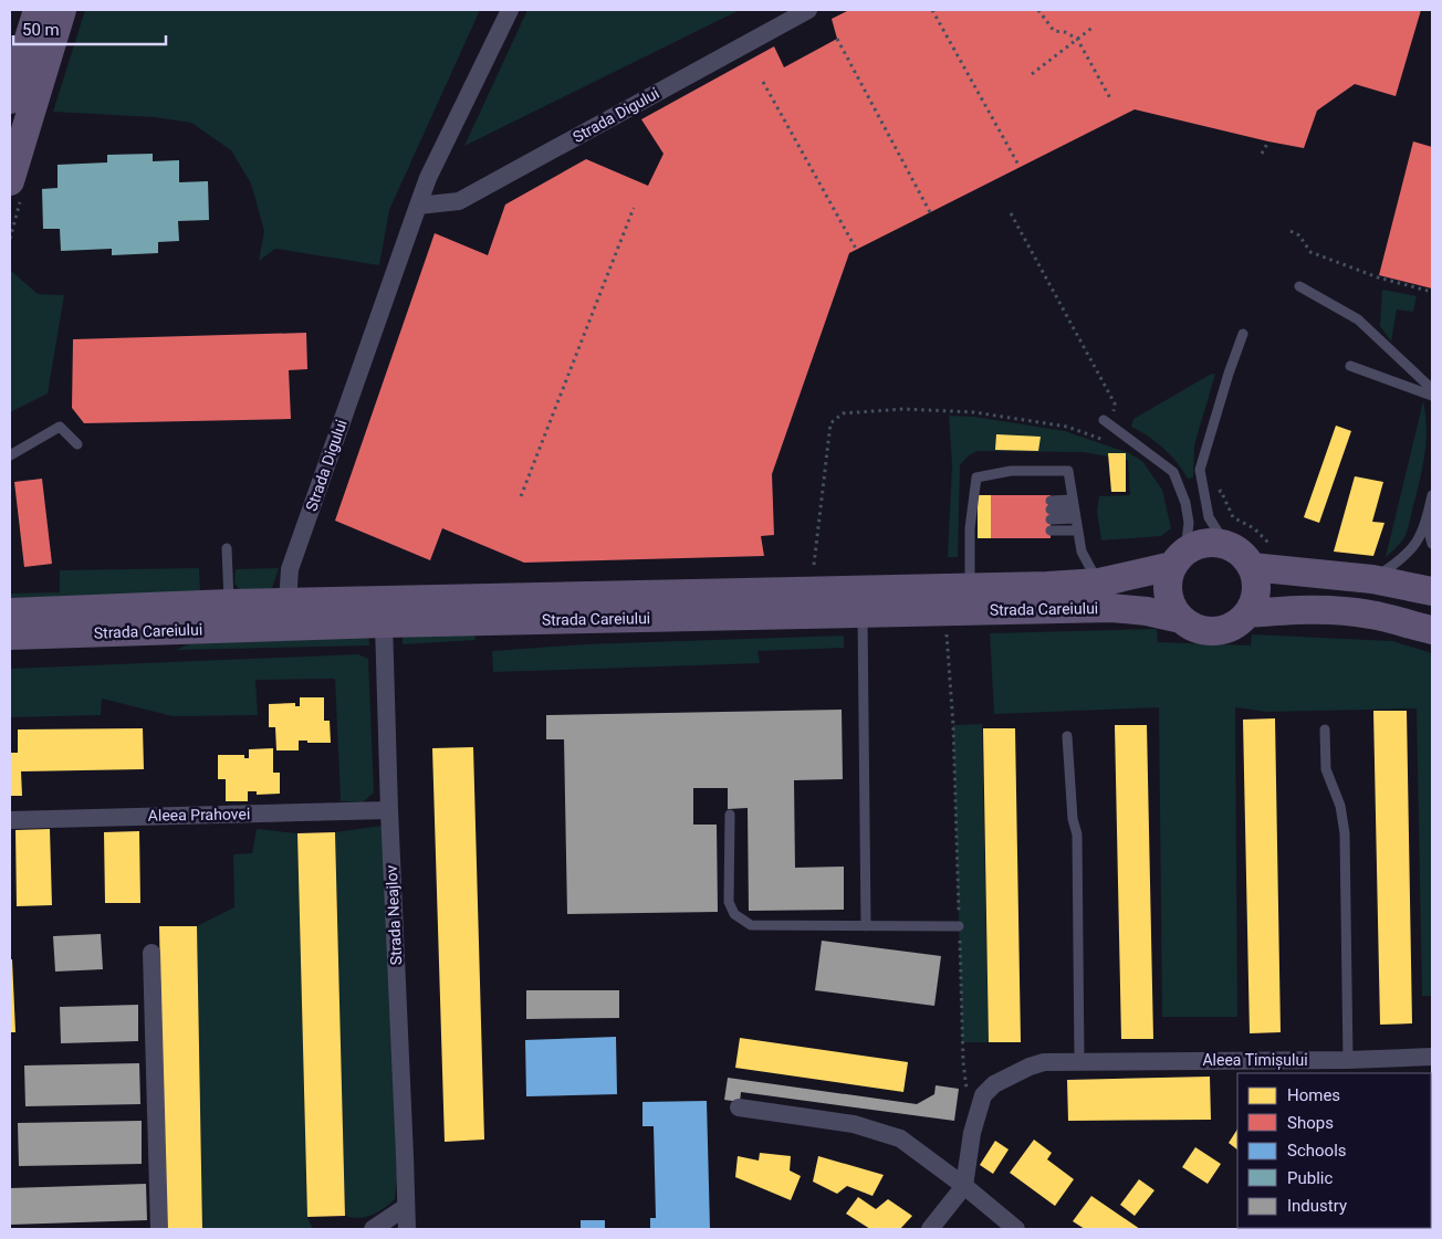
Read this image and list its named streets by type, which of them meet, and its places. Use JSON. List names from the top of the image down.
{
  "streets": {
    "main road": ["Strada Careiului"],
    "street": [
      "Strada Digului",
      "Aleea Prahovei",
      "Strada Neajlov",
      "Aleea Timișului"
    ]
  },
  "crossings": [
    ["Strada Digului", "Strada Careiului"],
    ["Strada Careiului", "Strada Neajlov"],
    ["Aleea Prahovei", "Strada Neajlov"]
  ],
  "legend": [
    "Homes",
    "Shops",
    "Schools",
    "Public",
    "Industry"
  ],
  "scale_bar": "50 m"
}
